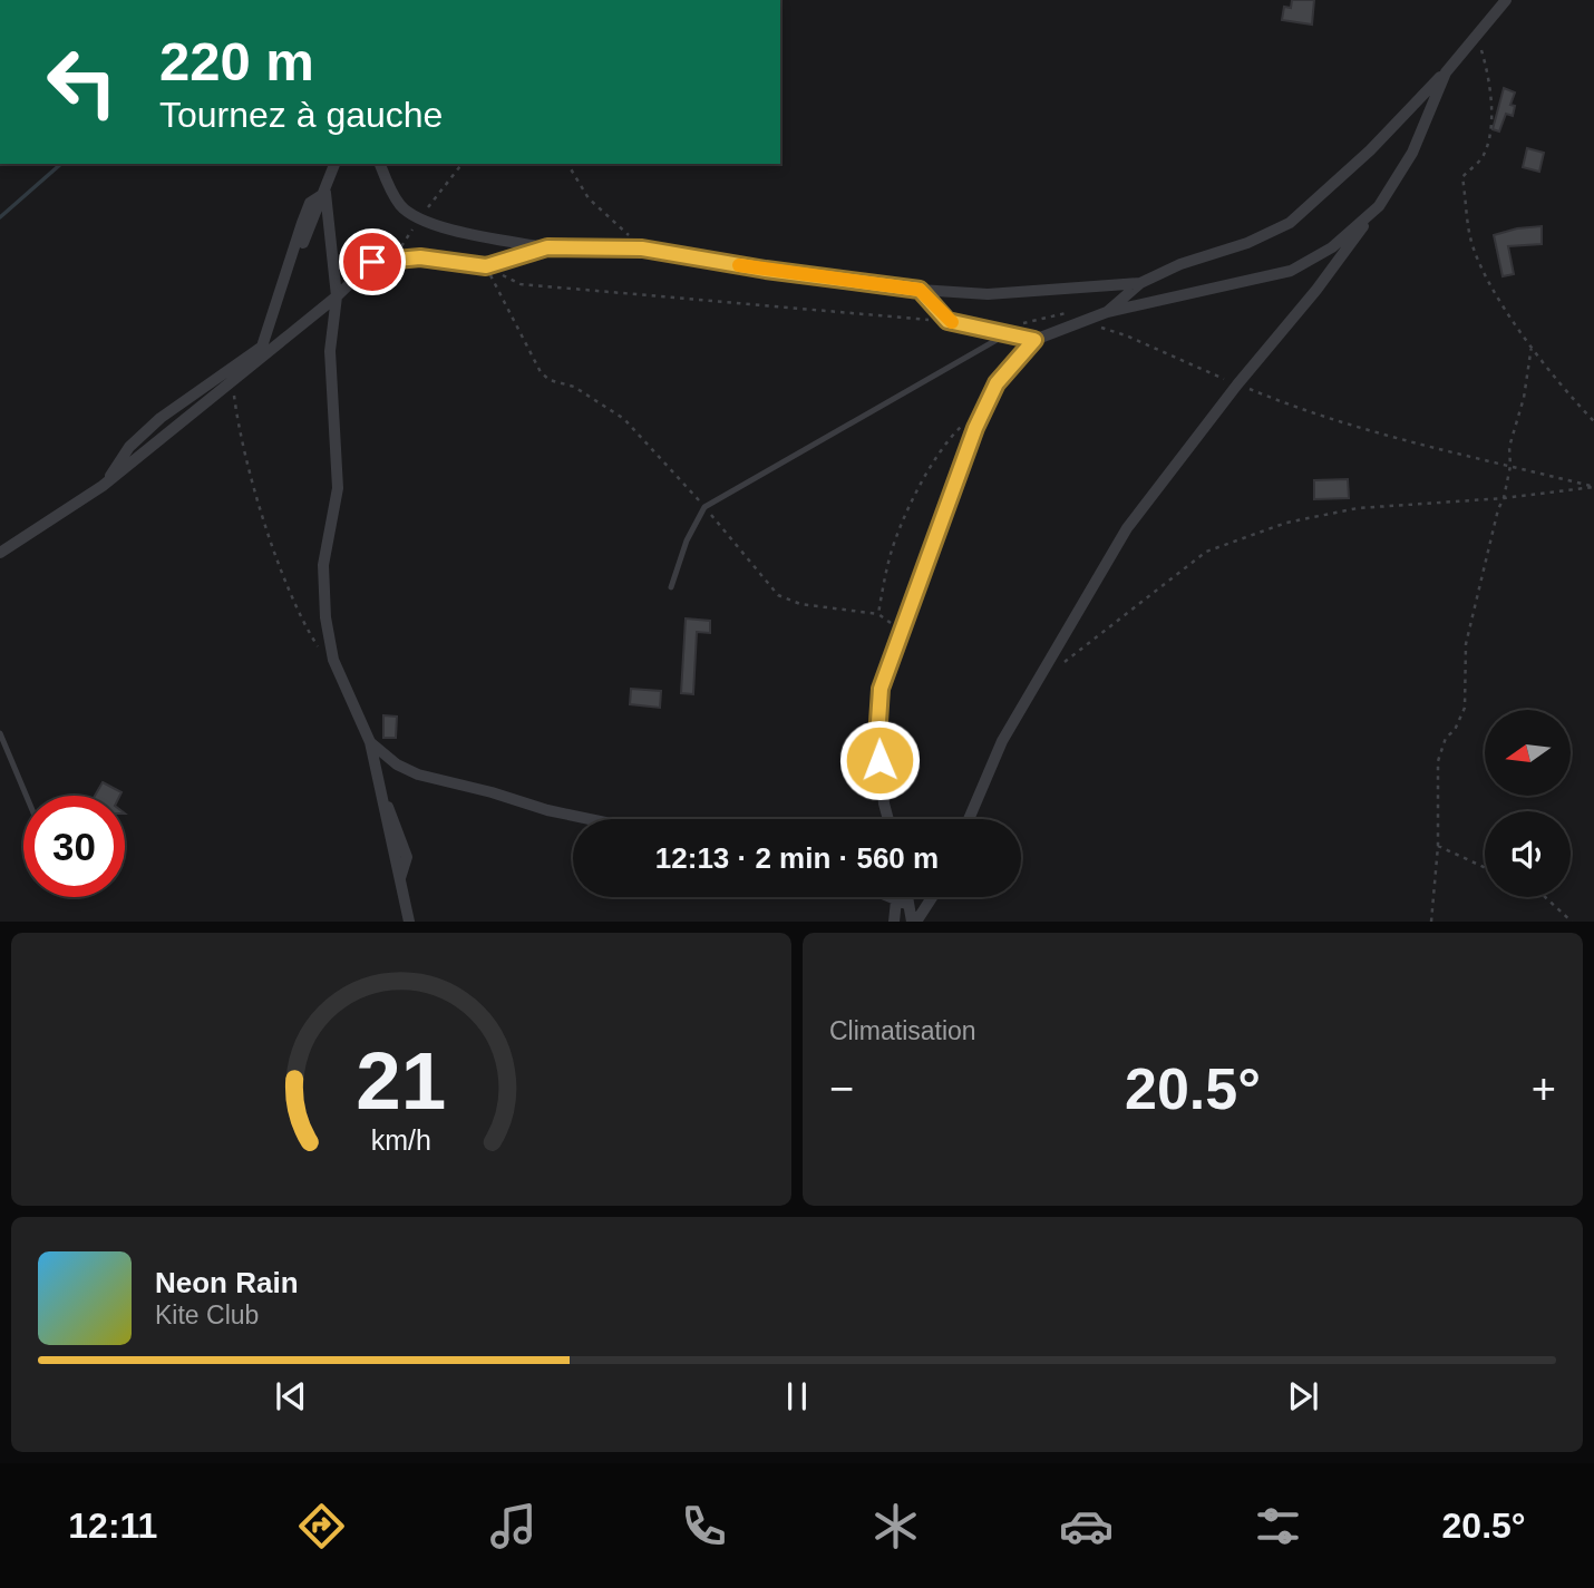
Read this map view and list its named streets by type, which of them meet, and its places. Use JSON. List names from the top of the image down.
{
  "north": "left",
  "page": {
    "turn": ["220 m", "Tournez à gauche"],
    "limit": "30",
    "trip": "12:13 · 2 min · 560 m",
    "tile": "Climatisation",
    "heat": ["−", "20.5°", "+"],
    "song": ["Neon Rain", "Kite Club"],
    "tabs": ["12:11", "20.5°"],
    "gauge": ["21", "km/h"]
  }
}
